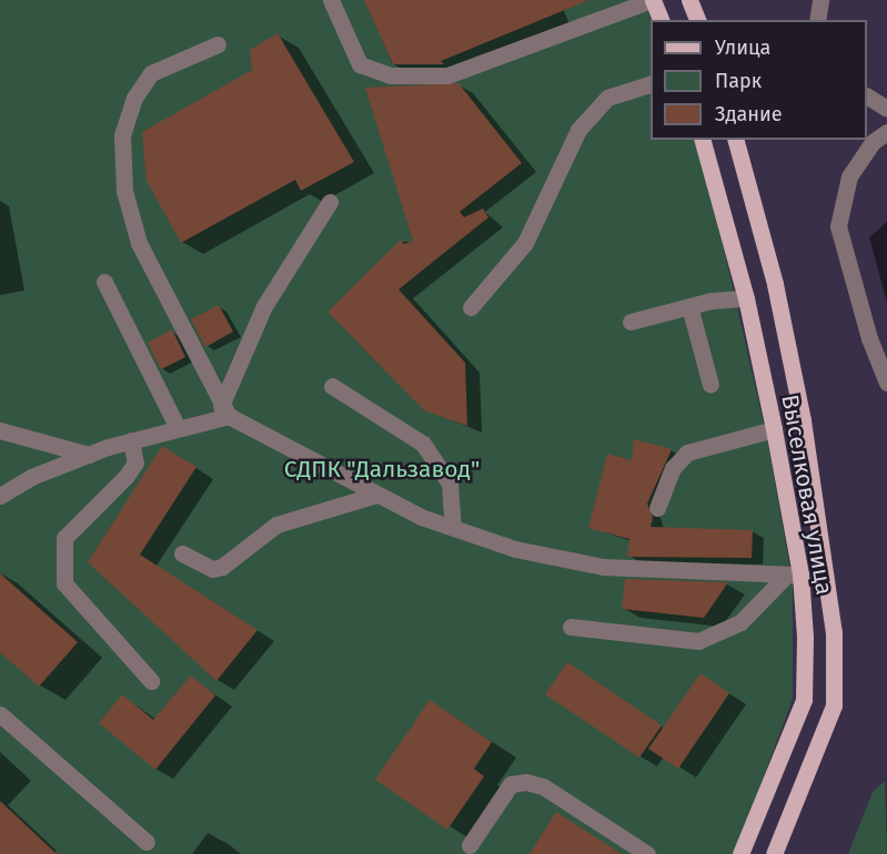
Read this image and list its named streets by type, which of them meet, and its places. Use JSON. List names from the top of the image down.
{
  "streets": {
    "main road": ["Выселковая улица"]
  },
  "parks": ["СДПК \"Дальзавод\""],
  "legend": ["Улица", "Парк", "Здание"]
}
